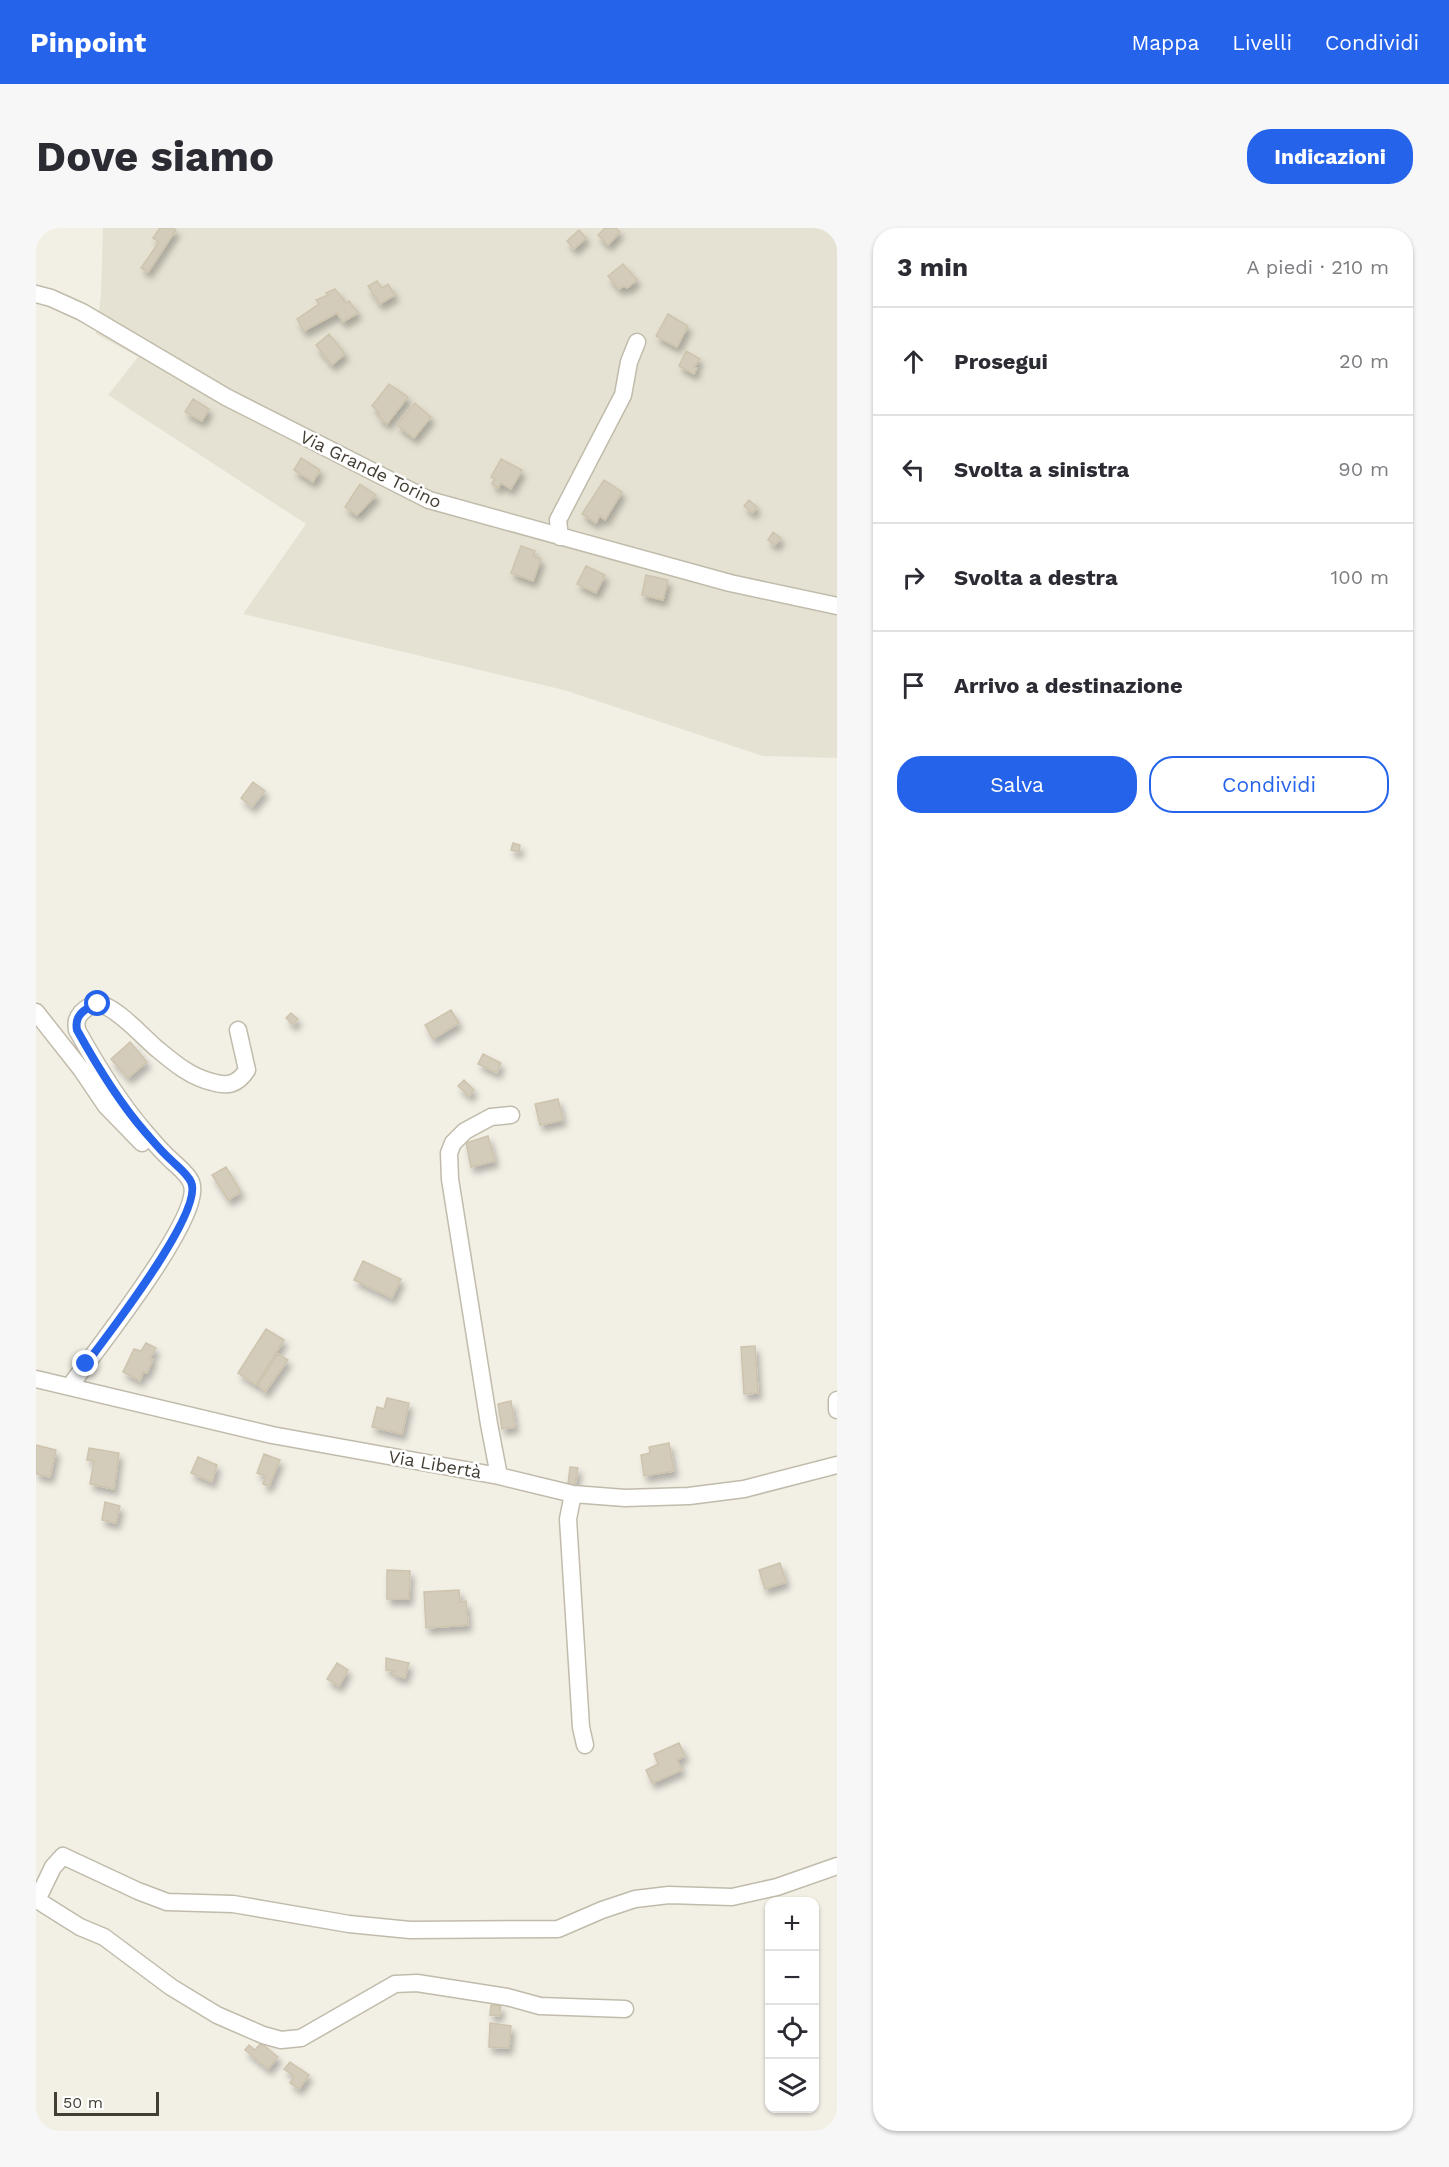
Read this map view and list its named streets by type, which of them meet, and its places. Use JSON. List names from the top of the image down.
{
  "streets": {
    "street": ["Via Grande Torino", "Via Libertà"]
  },
  "scale_bar": "50 m",
  "page": {
    "header": "Pinpoint",
    "nav": ["Mappa", "Livelli", "Condividi"],
    "buttons": [
      "Indicazioni",
      ["Salva", "Condividi"]
    ],
    "title": "Dove siamo",
    "heading": ["3 min", "A piedi · 210 m"],
    "list": [
      ["Prosegui", "20 m"],
      ["Svolta a sinistra", "90 m"],
      ["Svolta a destra", "100 m"],
      "Arrivo a destinazione"
    ],
    "map_buttons": ["+", "−"],
    "scale": "50 m"
  }
}
